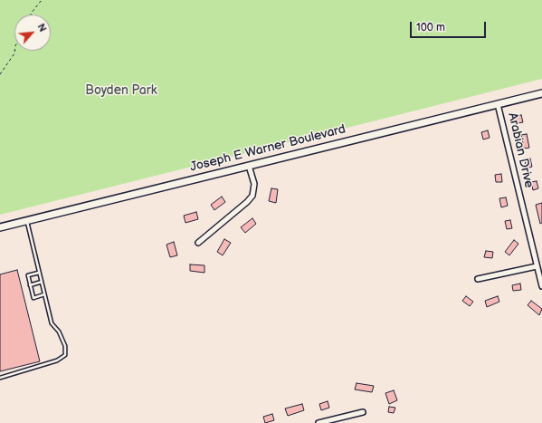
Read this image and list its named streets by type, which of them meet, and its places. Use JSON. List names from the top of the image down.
{
  "streets": {
    "main road": ["Joseph E Warner Boulevard"],
    "street": ["Arabian Drive"]
  },
  "crossings": [
    ["Joseph E Warner Boulevard", "Arabian Drive"]
  ],
  "parks": ["Boyden Park"],
  "scale_bar": "100 m",
  "north": "top right"
}
